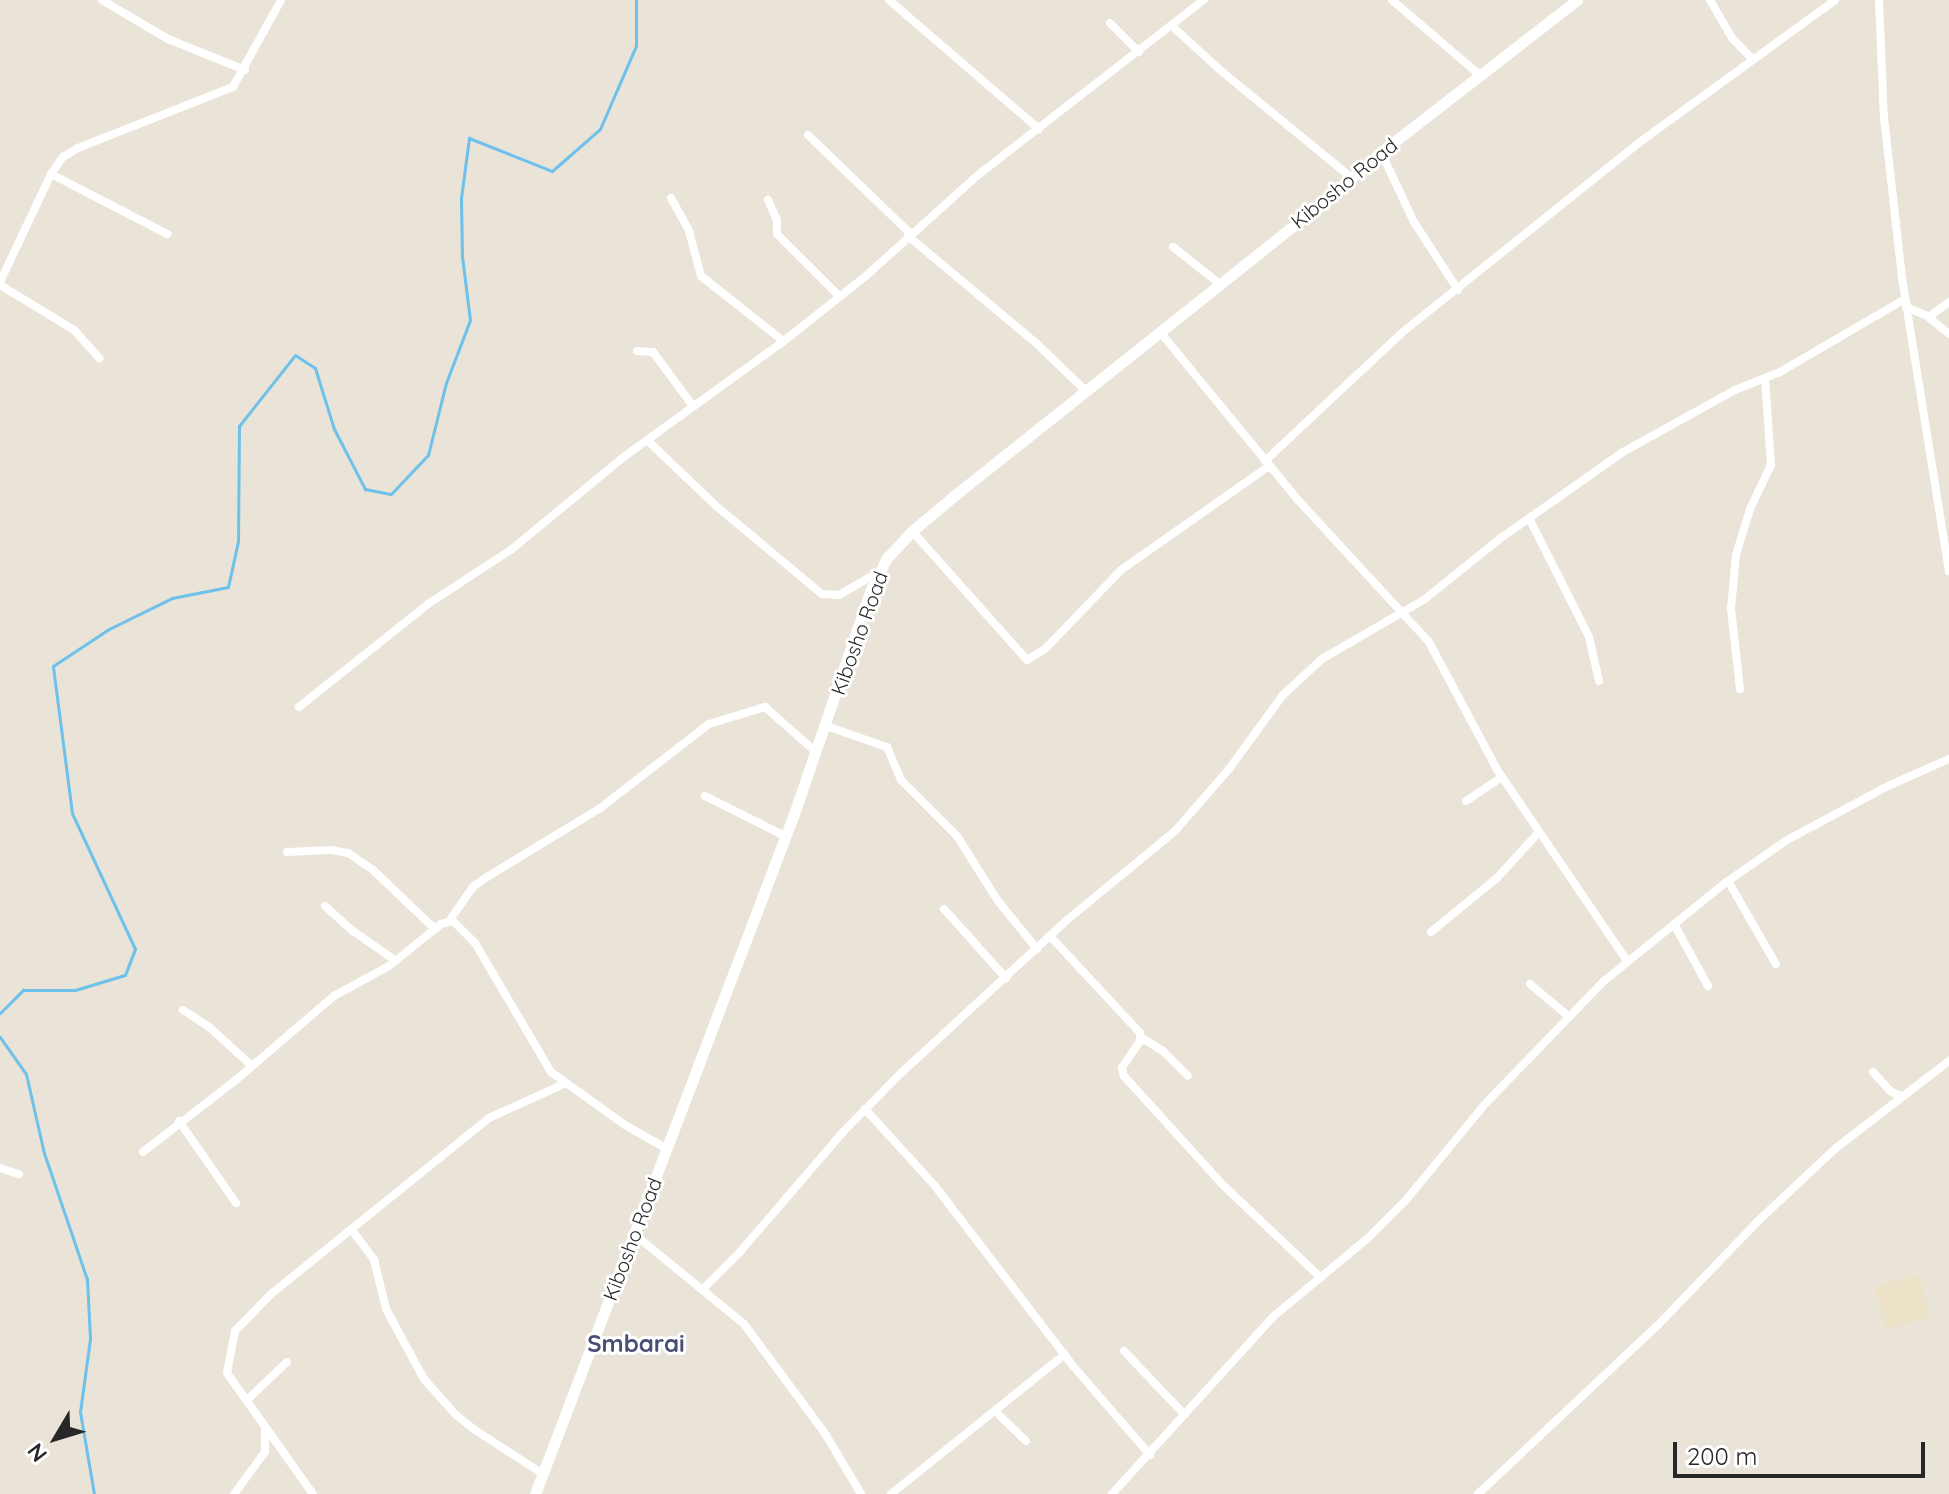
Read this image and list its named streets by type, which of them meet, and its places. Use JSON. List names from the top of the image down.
{
  "streets": {
    "street": ["Kibosho Road"]
  },
  "districts": ["Smbarai"],
  "scale_bar": "200 m",
  "north": "bottom left"
}
